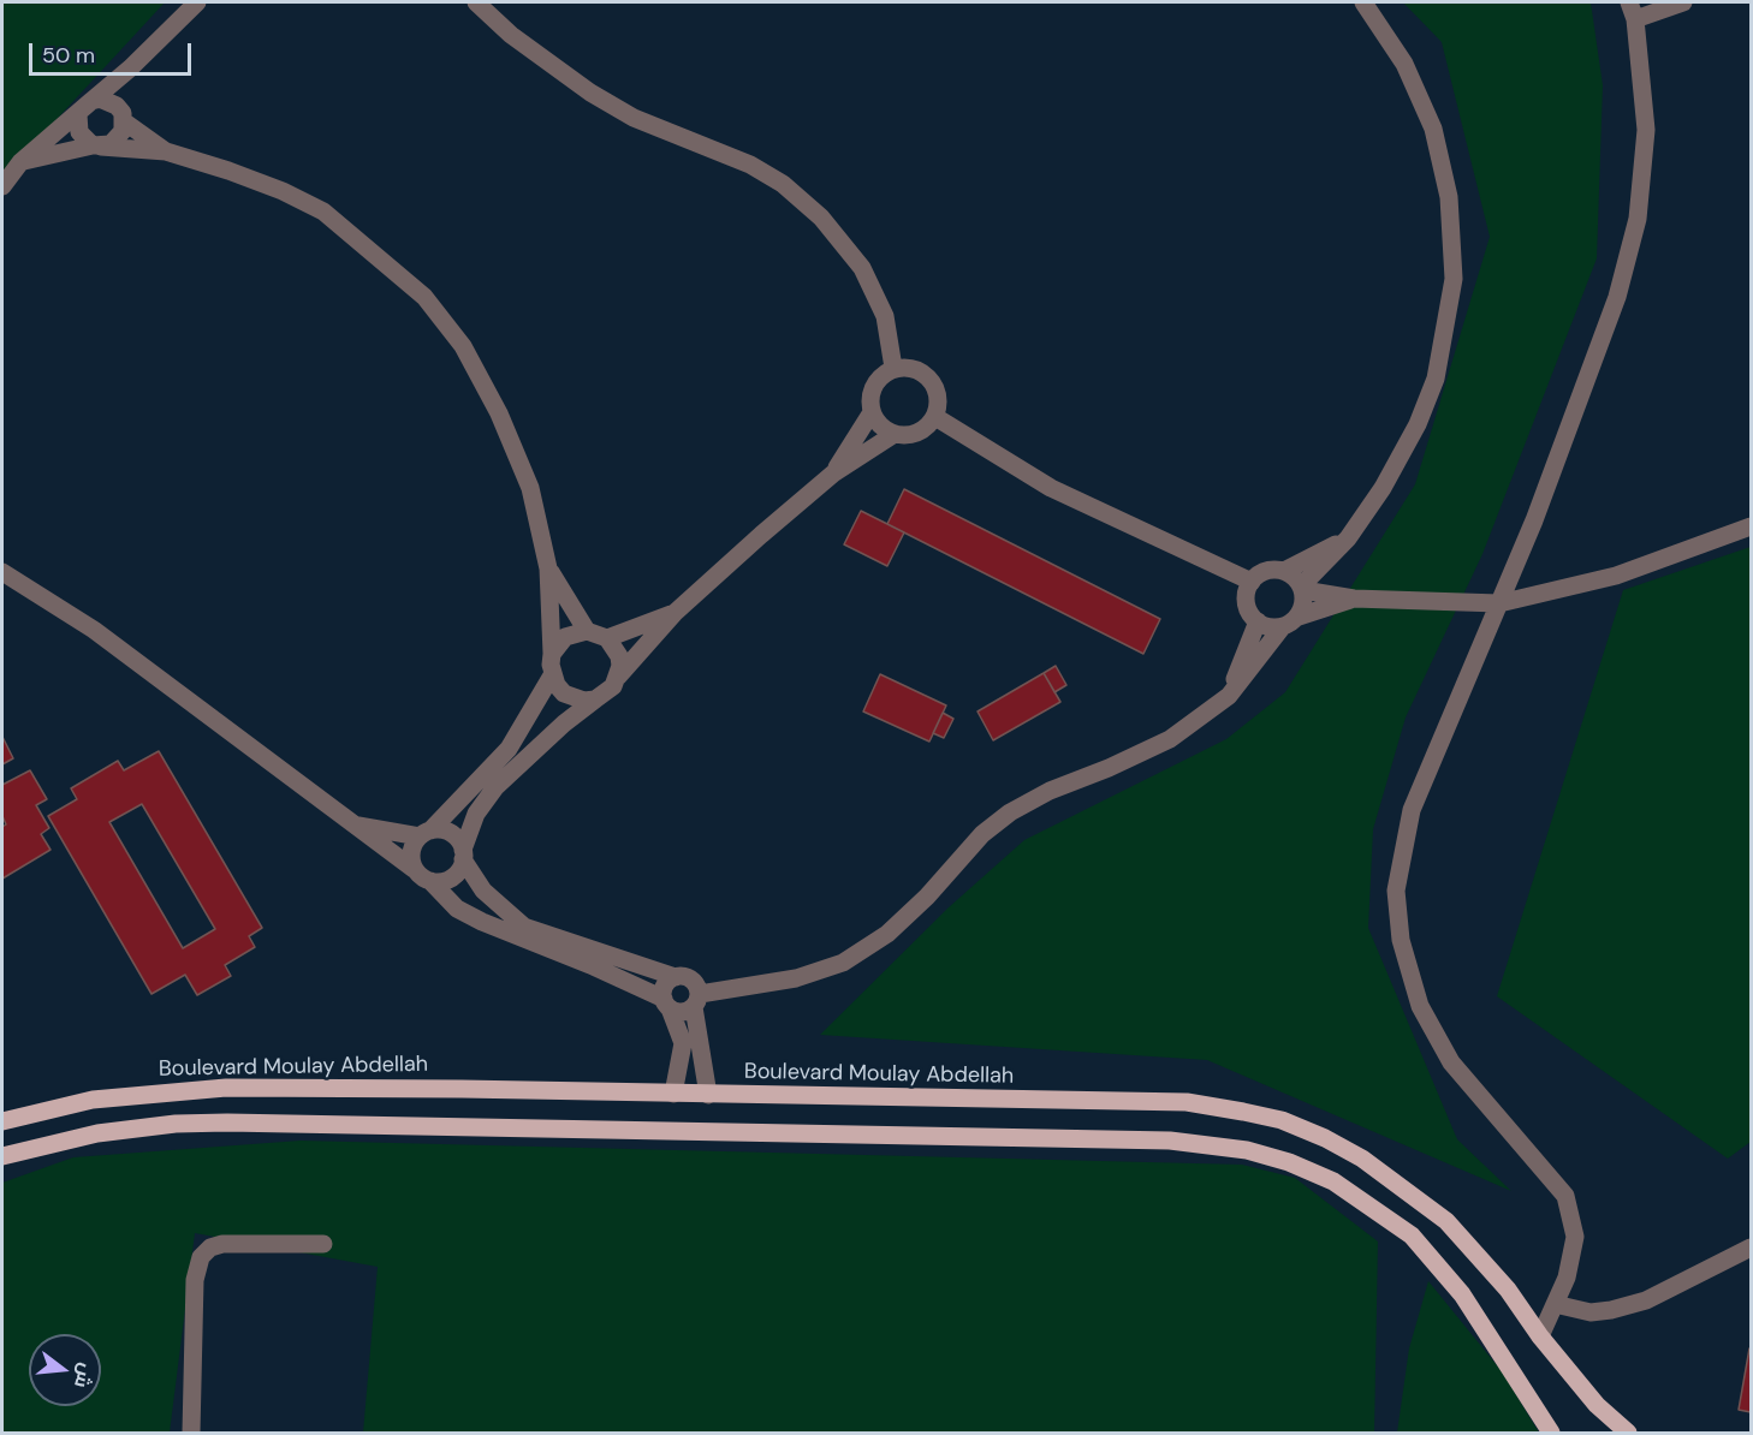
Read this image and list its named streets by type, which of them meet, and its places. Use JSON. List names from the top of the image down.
{
  "streets": {
    "main road": ["Boulevard Moulay Abdellah"]
  },
  "scale_bar": "50 m",
  "north": "right"
}
